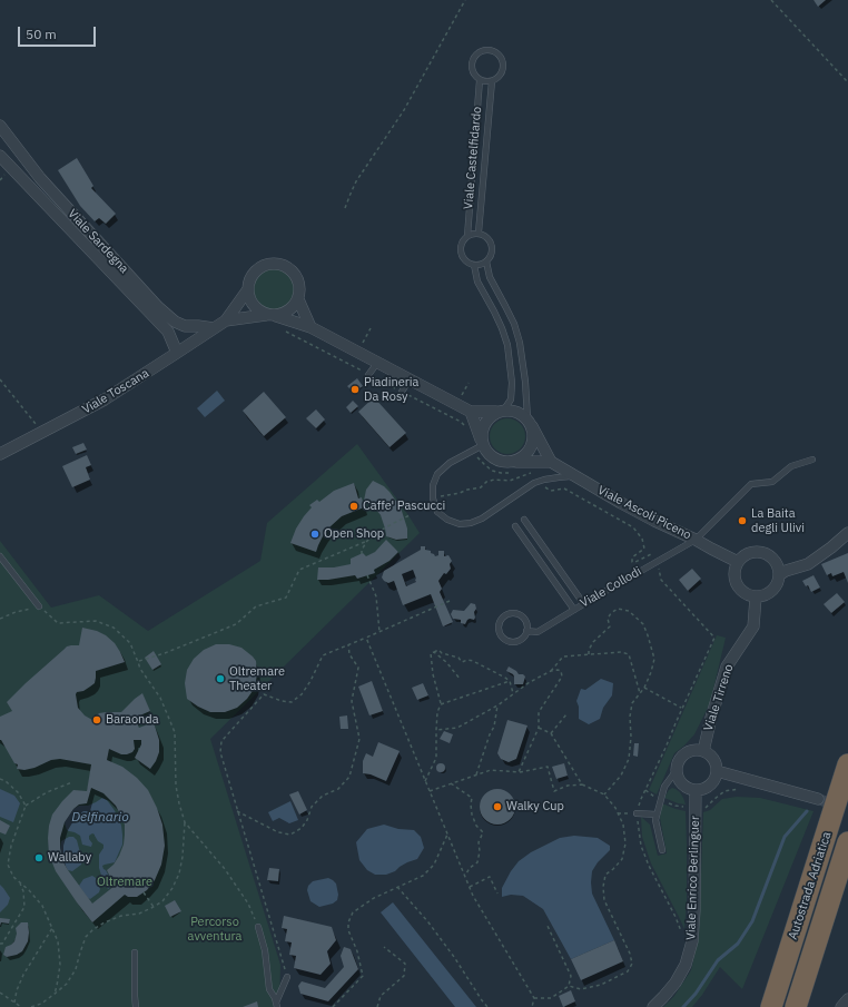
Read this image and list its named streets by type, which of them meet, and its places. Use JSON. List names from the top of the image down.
{
  "streets": {
    "highway": ["Autostrada Adriatica"],
    "street": [
      "Viale Sardegna",
      "Viale Toscana",
      "Viale Ascoli Piceno",
      "Viale Tirreno",
      "Viale Enrico Berlinguer"
    ],
    "lane": ["Viale Castelfidardo", "Viale Collodi"]
  },
  "crossings": [
    ["Viale Sardegna", "Viale Toscana"],
    ["Viale Ascoli Piceno", "Viale Collodi"],
    ["Viale Ascoli Piceno", "Viale Tirreno"],
    ["Viale Tirreno", "Viale Enrico Berlinguer"]
  ],
  "water": ["Delfinario"],
  "parks": ["Oltremare", "Percorso avventura"],
  "places": [
    "Piadineria Da Rosy",
    "Caffe' Pascucci",
    "La Baita degli Ulivi",
    "Open Shop",
    "Oltremare Theater",
    "Baraonda",
    "Walky Cup",
    "Wallaby"
  ],
  "scale_bar": "50 m"
}
